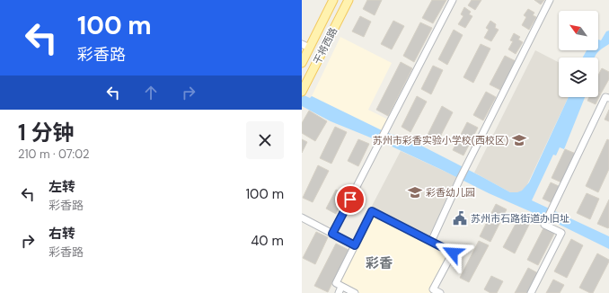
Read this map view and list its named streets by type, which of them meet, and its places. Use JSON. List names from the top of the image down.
{
  "streets": {
    "main road": ["干将西路"]
  },
  "districts": ["彩香"],
  "places": {
    "school or university": ["苏州市彩香实验小学校(西校区)", "彩香幼儿园"],
    "public building": ["苏州市石路街道办旧址"]
  },
  "north": "top left",
  "page": {
    "turn": ["100 m", "彩香路"],
    "heading": ["1 分钟", "210 m · 07:02"],
    "list": [
      {
        "name": "左转",
        "note": "彩香路",
        "value": "100 m"
      },
      {
        "name": "右转",
        "note": "彩香路",
        "value": "40 m"
      }
    ]
  }
}
